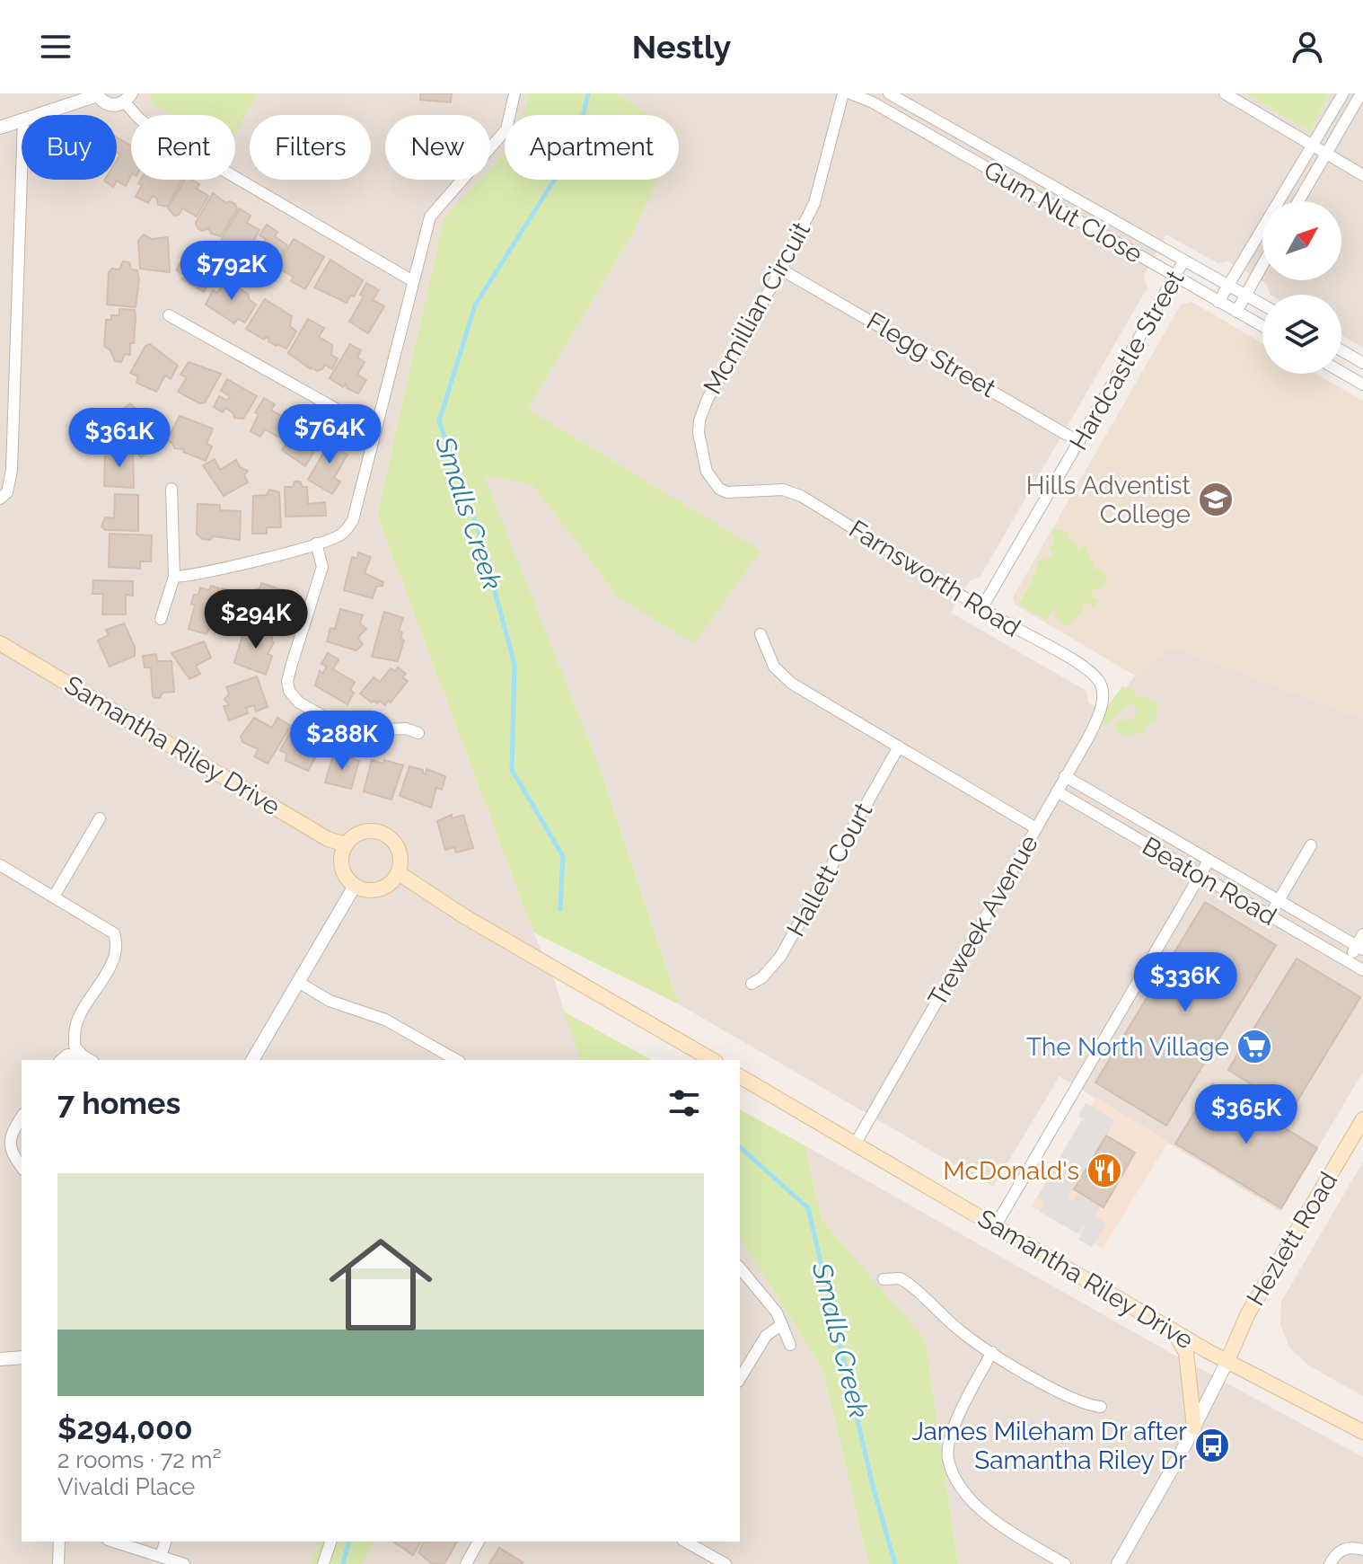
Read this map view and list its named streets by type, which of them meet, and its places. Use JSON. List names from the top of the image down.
{
  "streets": {
    "main road": ["Samantha Riley Drive", "Hezlett Road"],
    "street": [
      "Gum Nut Close",
      "Mcmillian Circuit",
      "Flegg Street",
      "Hardcastle Street",
      "Farnsworth Road",
      "Hallett Court",
      "Beaton Road",
      "Treweek Avenue"
    ]
  },
  "crossings": [
    ["Gum Nut Close", "Hardcastle Street"],
    ["Mcmillian Circuit", "Flegg Street"],
    ["Mcmillian Circuit", "Farnsworth Road"],
    ["Flegg Street", "Hardcastle Street"],
    ["Hardcastle Street", "Farnsworth Road"],
    ["Farnsworth Road", "Treweek Avenue"],
    ["Samantha Riley Drive", "Treweek Avenue"],
    ["Samantha Riley Drive", "Hezlett Road"],
    ["Beaton Road", "Treweek Avenue"]
  ],
  "water": ["Smalls Creek"],
  "places": {
    "school or university": ["Hills Adventist College"],
    "supermarket": ["The North Village"],
    "restaurant": ["McDonald's"],
    "bus stop": ["James Mileham Dr after Samantha Riley Dr"]
  },
  "north": "top right",
  "page": {
    "header": "Nestly",
    "chip": [
      "Buy",
      "Rent",
      "Filters",
      "New",
      "Apartment"
    ],
    "price": [
      "$792K",
      "$764K",
      "$361K",
      "$294K",
      "$288K",
      "$336K",
      "$365K"
    ],
    "heading": "7 homes",
    "list": [
      {
        "name": "$294,000",
        "note": "2 rooms · 72 m² · Vivaldi Place"
      }
    ]
  }
}
